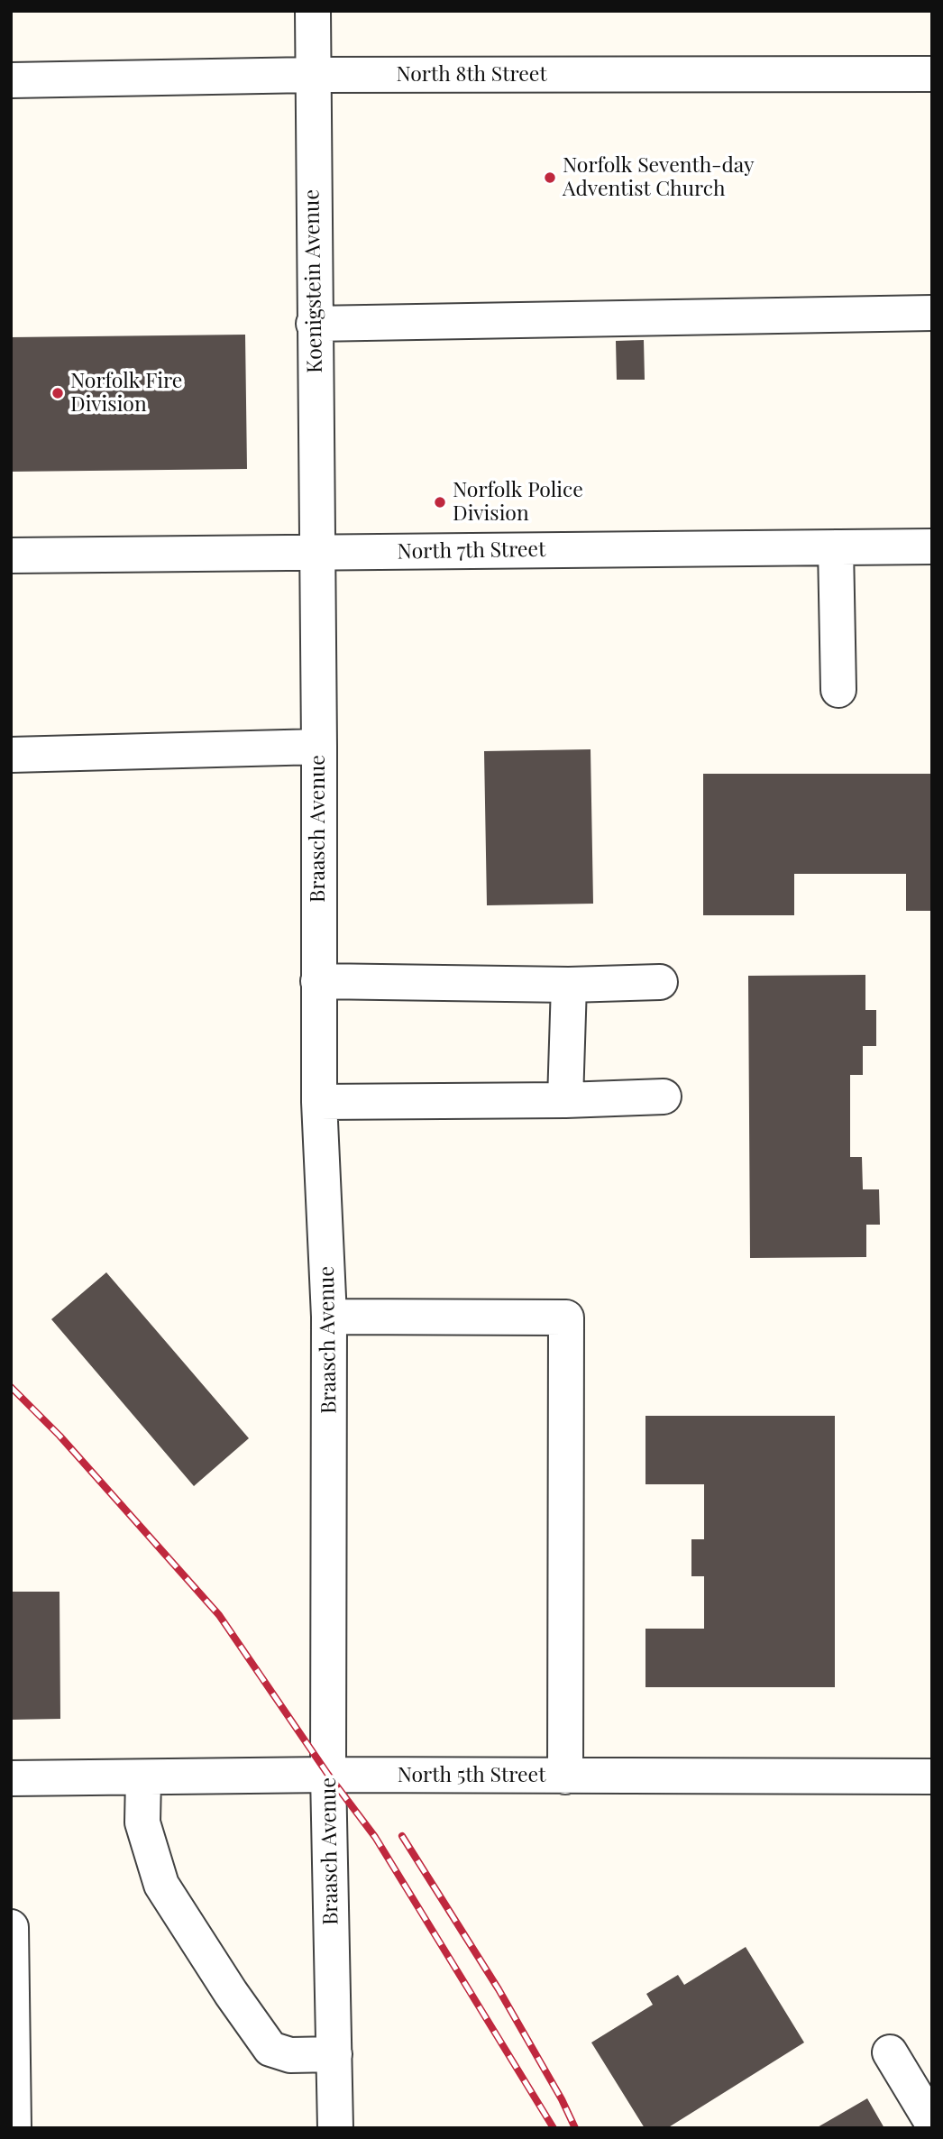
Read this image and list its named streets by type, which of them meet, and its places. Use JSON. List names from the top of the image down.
{
  "streets": {
    "street": [
      "North 8th Street",
      "Koenigstein Avenue",
      "North 7th Street",
      "Braasch Avenue",
      "North 5th Street"
    ]
  },
  "crossings": [
    ["North 8th Street", "Koenigstein Avenue"],
    ["Koenigstein Avenue", "North 7th Street"],
    ["Koenigstein Avenue", "Braasch Avenue"],
    ["North 7th Street", "Braasch Avenue"],
    ["Braasch Avenue", "North 5th Street"]
  ],
  "places": ["Norfolk Seventh-day Adventist Church", "Norfolk Fire Division", "Norfolk Police Division"]
}
